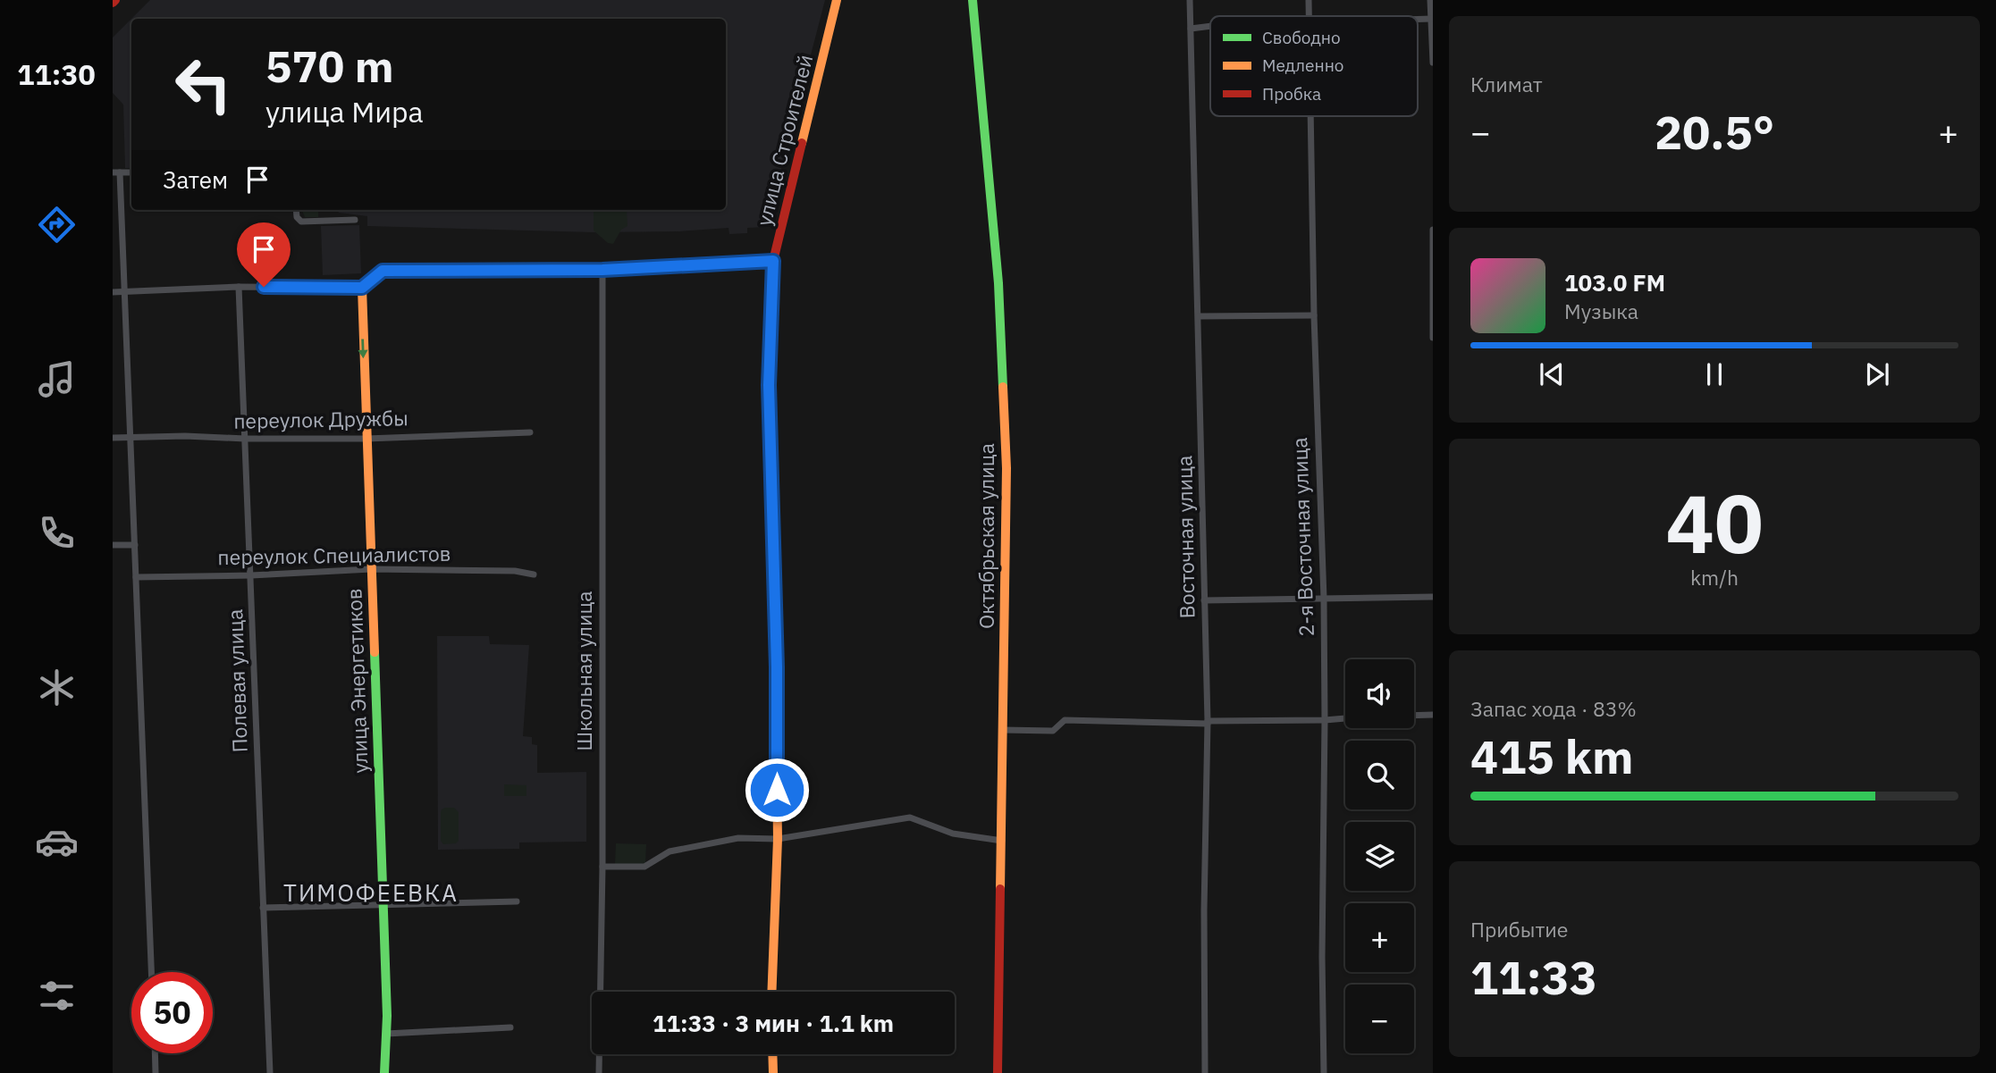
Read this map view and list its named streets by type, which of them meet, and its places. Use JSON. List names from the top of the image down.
{
  "streets": {
    "street": [
      "улица Строителей",
      "переулок Дружбы",
      "Октябрьская улица",
      "Восточная улица",
      "2-я Восточная улица",
      "переулок Специалистов",
      "Школьная улица",
      "Полевая улица",
      "улица Энергетиков"
    ]
  },
  "crossings": [
    ["переулок Дружбы", "Полевая улица"],
    ["переулок Дружбы", "улица Энергетиков"],
    ["переулок Специалистов", "Полевая улица"],
    ["переулок Специалистов", "улица Энергетиков"]
  ],
  "districts": ["ТИМОФЕЕВКА"],
  "legend": ["Свободно", "Медленно", "Пробка"],
  "page": {
    "tabs": "11:30",
    "tile": [
      "Климат",
      ["40", "km/h"],
      ["Запас хода · 83%", "415 km"],
      ["Прибытие", "11:33"]
    ],
    "turn": ["570 m", "улица Мира"],
    "heat": ["−", "20.5°", "+"],
    "then": "Затем",
    "song": ["103.0 FM", "Музыка"],
    "map_buttons": ["+", "−"],
    "limit": "50",
    "trip": "11:33 · 3 мин · 1.1 km"
  }
}
